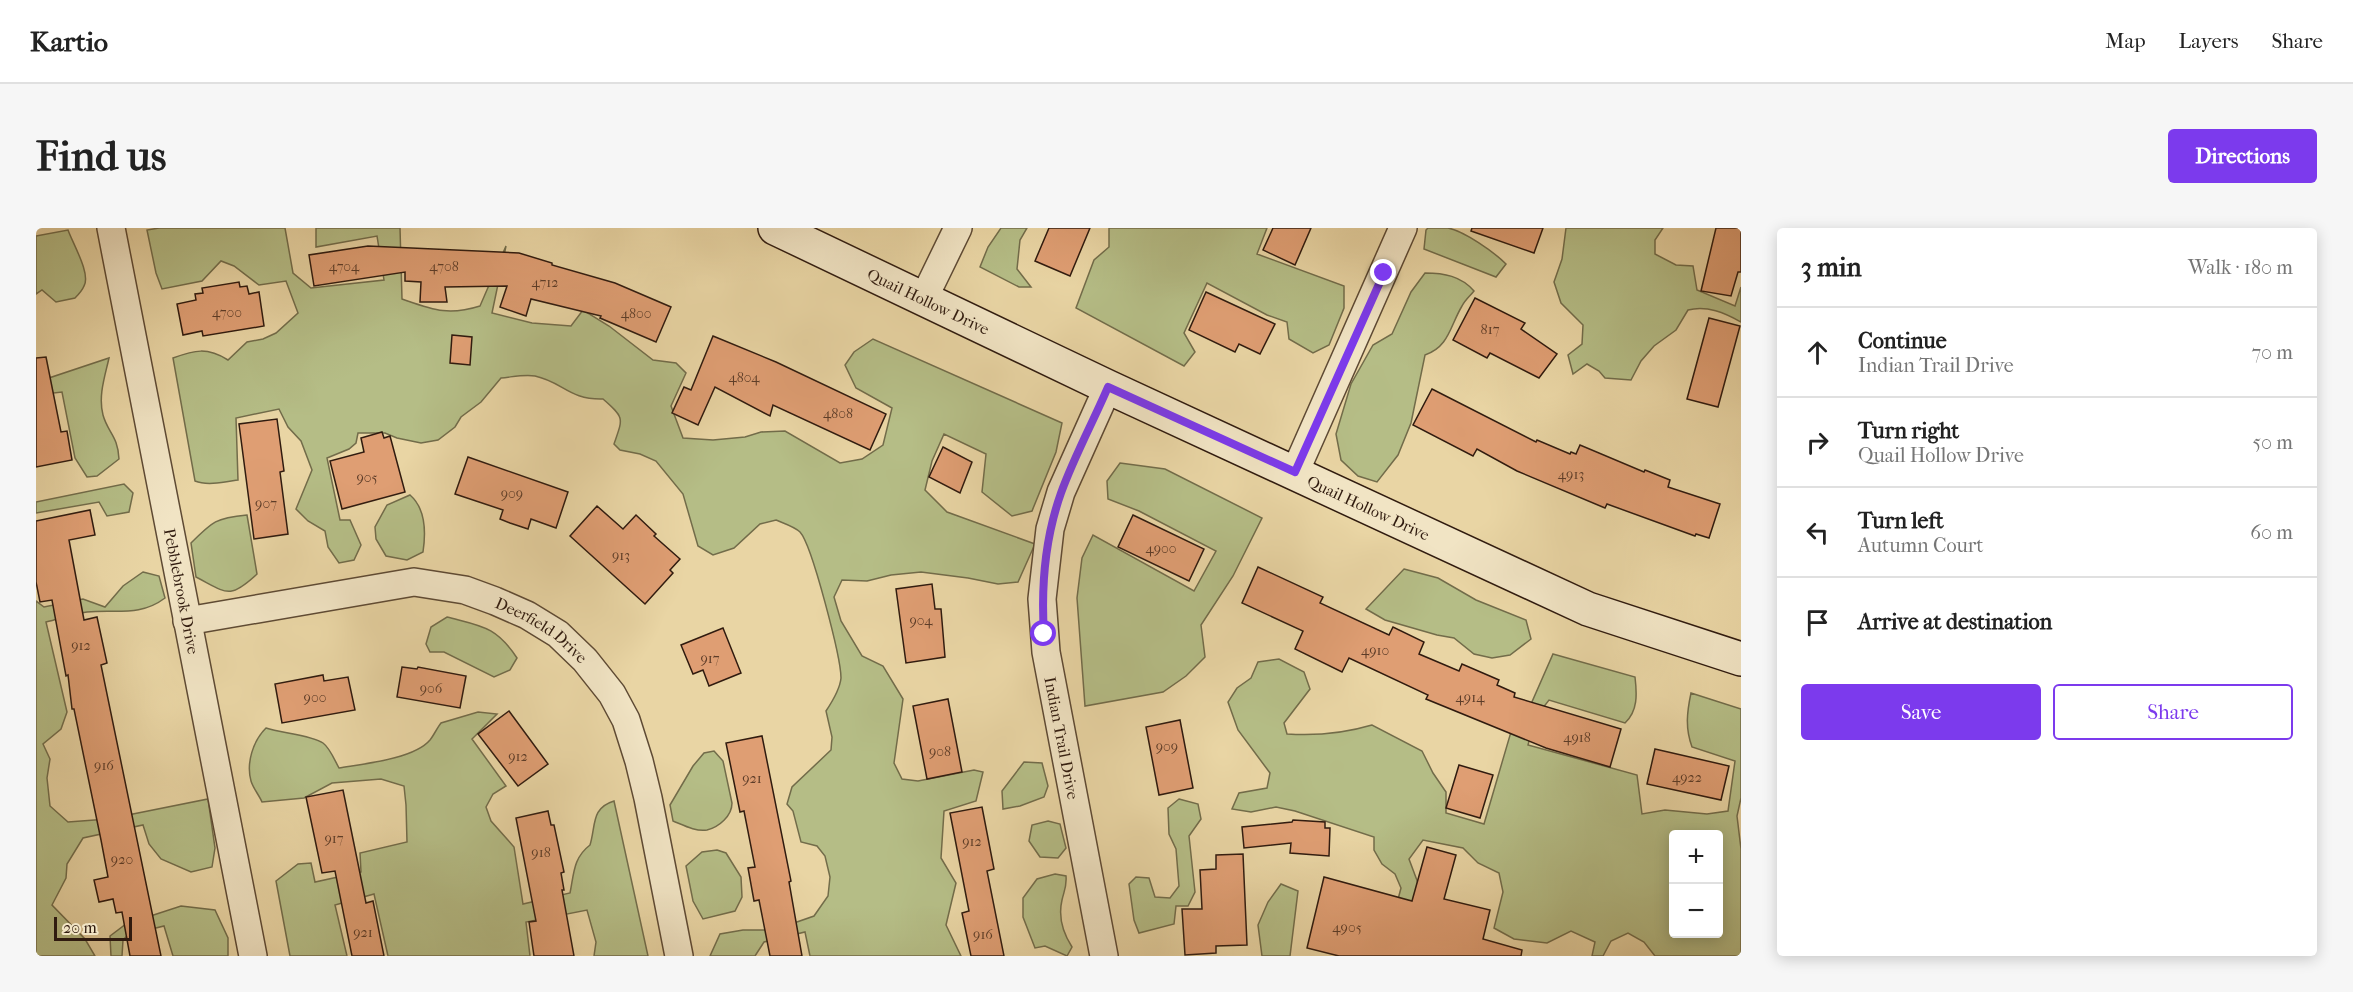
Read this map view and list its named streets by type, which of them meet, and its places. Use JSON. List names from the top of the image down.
{
  "streets": {
    "street": [
      "Quail Hollow Drive",
      "Pebblebrook Drive",
      "Deerfield Drive",
      "Indian Trail Drive"
    ]
  },
  "crossings": [
    ["Quail Hollow Drive", "Indian Trail Drive"],
    ["Pebblebrook Drive", "Deerfield Drive"]
  ],
  "house_numbers": [
    "4704",
    "4708",
    "4712",
    "4700",
    "4800",
    "817",
    "4804",
    "4808",
    "4913",
    "905",
    "909",
    "907",
    "4900",
    "913",
    "904",
    "912",
    "4910",
    "917",
    "906",
    "900",
    "4914",
    "4918",
    "909",
    "908",
    "912",
    "916",
    "4922",
    "921",
    "917",
    "912",
    "918",
    "920",
    "4905",
    "921",
    "916"
  ],
  "scale_bar": "20 m",
  "page": {
    "header": "Kartio",
    "nav": ["Map", "Layers", "Share"],
    "buttons": [
      "Directions",
      ["Save", "Share"]
    ],
    "title": "Find us",
    "heading": ["3 min", "Walk · 180 m"],
    "list": [
      ["Continue", "Indian Trail Drive", "70 m"],
      ["Turn right", "Quail Hollow Drive", "50 m"],
      ["Turn left", "Autumn Court", "60 m"],
      "Arrive at destination"
    ],
    "map_buttons": ["+", "−"],
    "scale": "20 m"
  }
}
